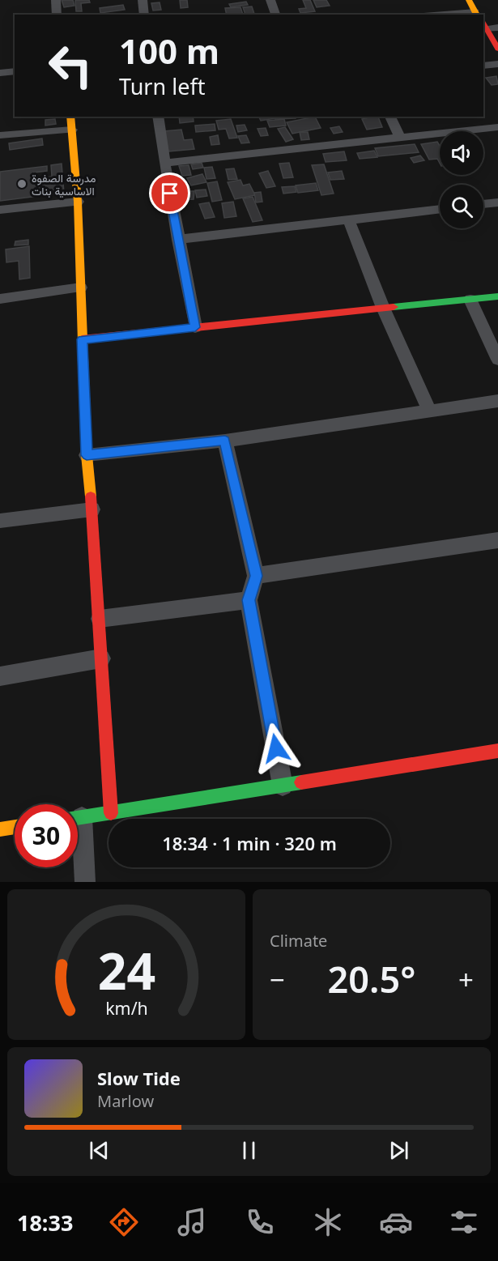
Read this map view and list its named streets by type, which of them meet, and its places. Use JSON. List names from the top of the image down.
{
  "places": ["مدرسة الصفوة الاساسية بنات"],
  "page": {
    "turn": ["100 m", "Turn left"],
    "limit": "30",
    "trip": "18:34 · 1 min · 320 m",
    "tile": "Climate",
    "heat": ["−", "20.5°", "+"],
    "song": ["Slow Tide", "Marlow"],
    "tabs": "18:33",
    "gauge": ["24", "km/h"]
  }
}
